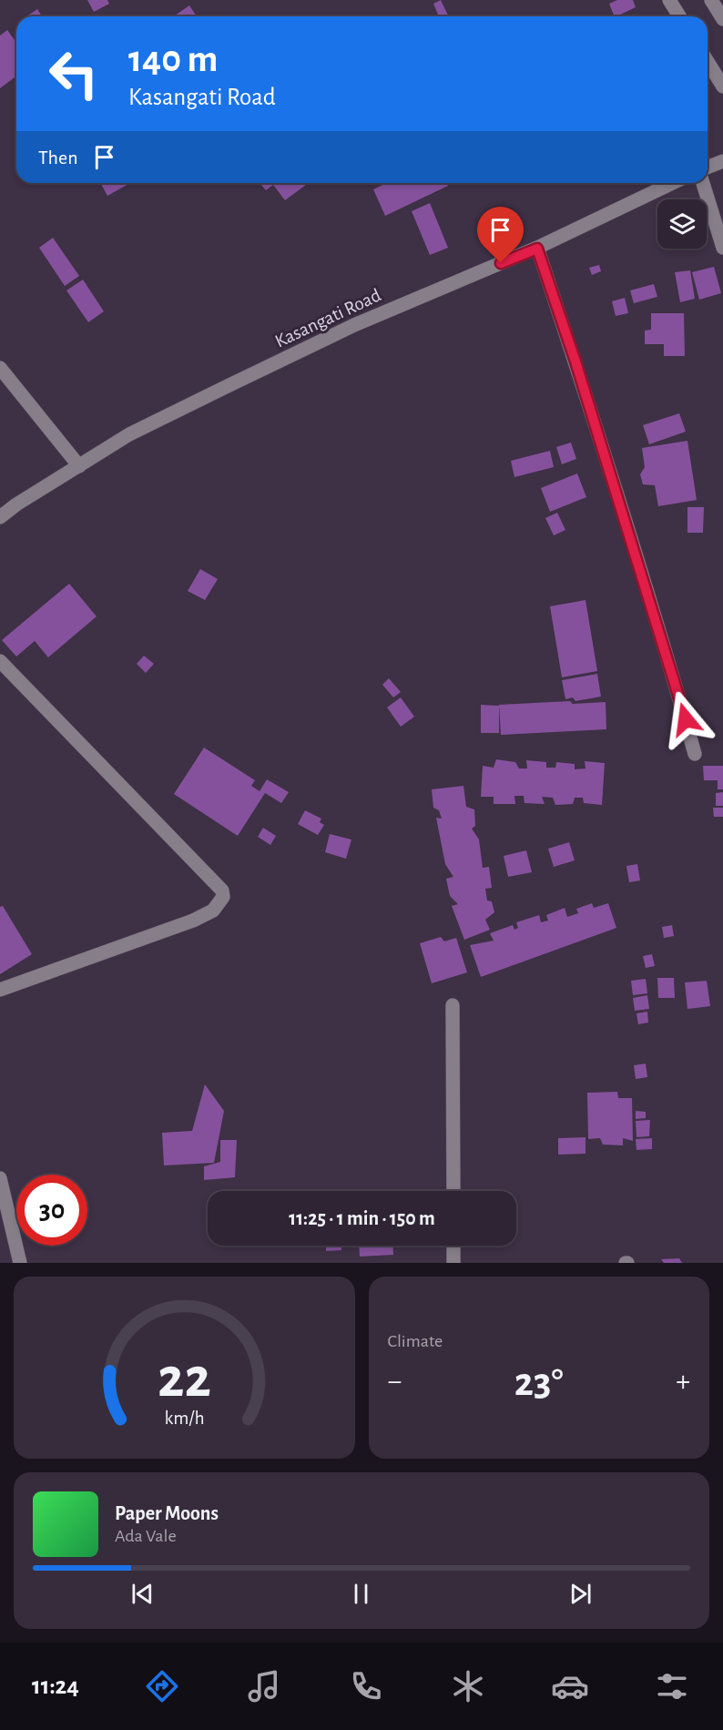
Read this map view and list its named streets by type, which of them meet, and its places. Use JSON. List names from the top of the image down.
{
  "streets": {
    "street": ["Kasangati Road"]
  },
  "page": {
    "turn": ["140 m", "Kasangati Road"],
    "then": "Then",
    "limit": "30",
    "trip": "11:25 · 1 min · 150 m",
    "tile": "Climate",
    "heat": ["−", "23°", "+"],
    "song": ["Paper Moons", "Ada Vale"],
    "tabs": "11:24",
    "gauge": ["22", "km/h"]
  }
}
